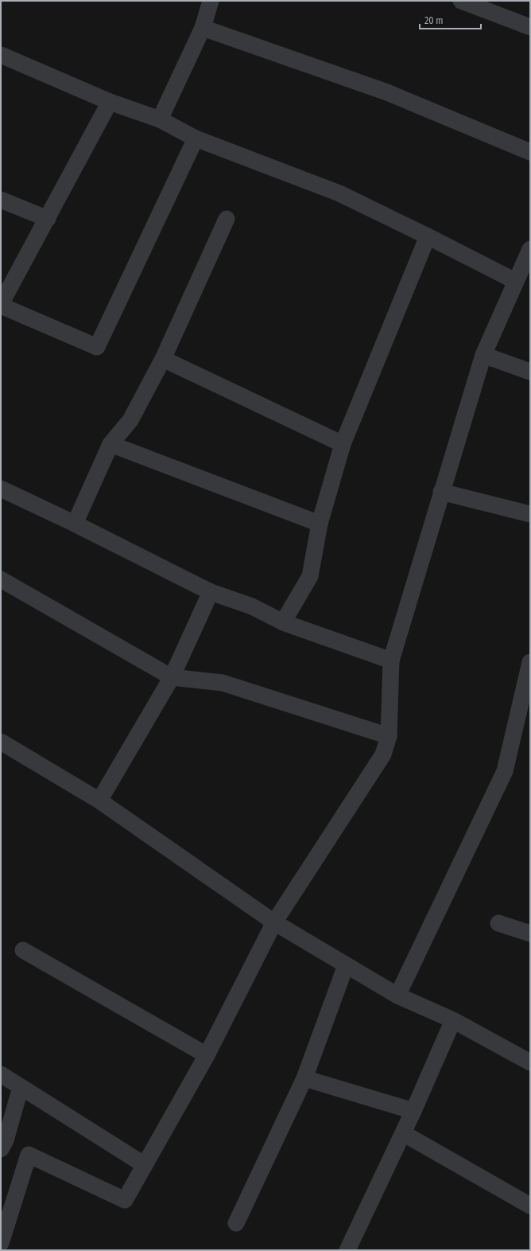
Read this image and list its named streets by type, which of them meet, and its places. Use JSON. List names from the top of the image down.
{
  "scale_bar": "20 m"
}
